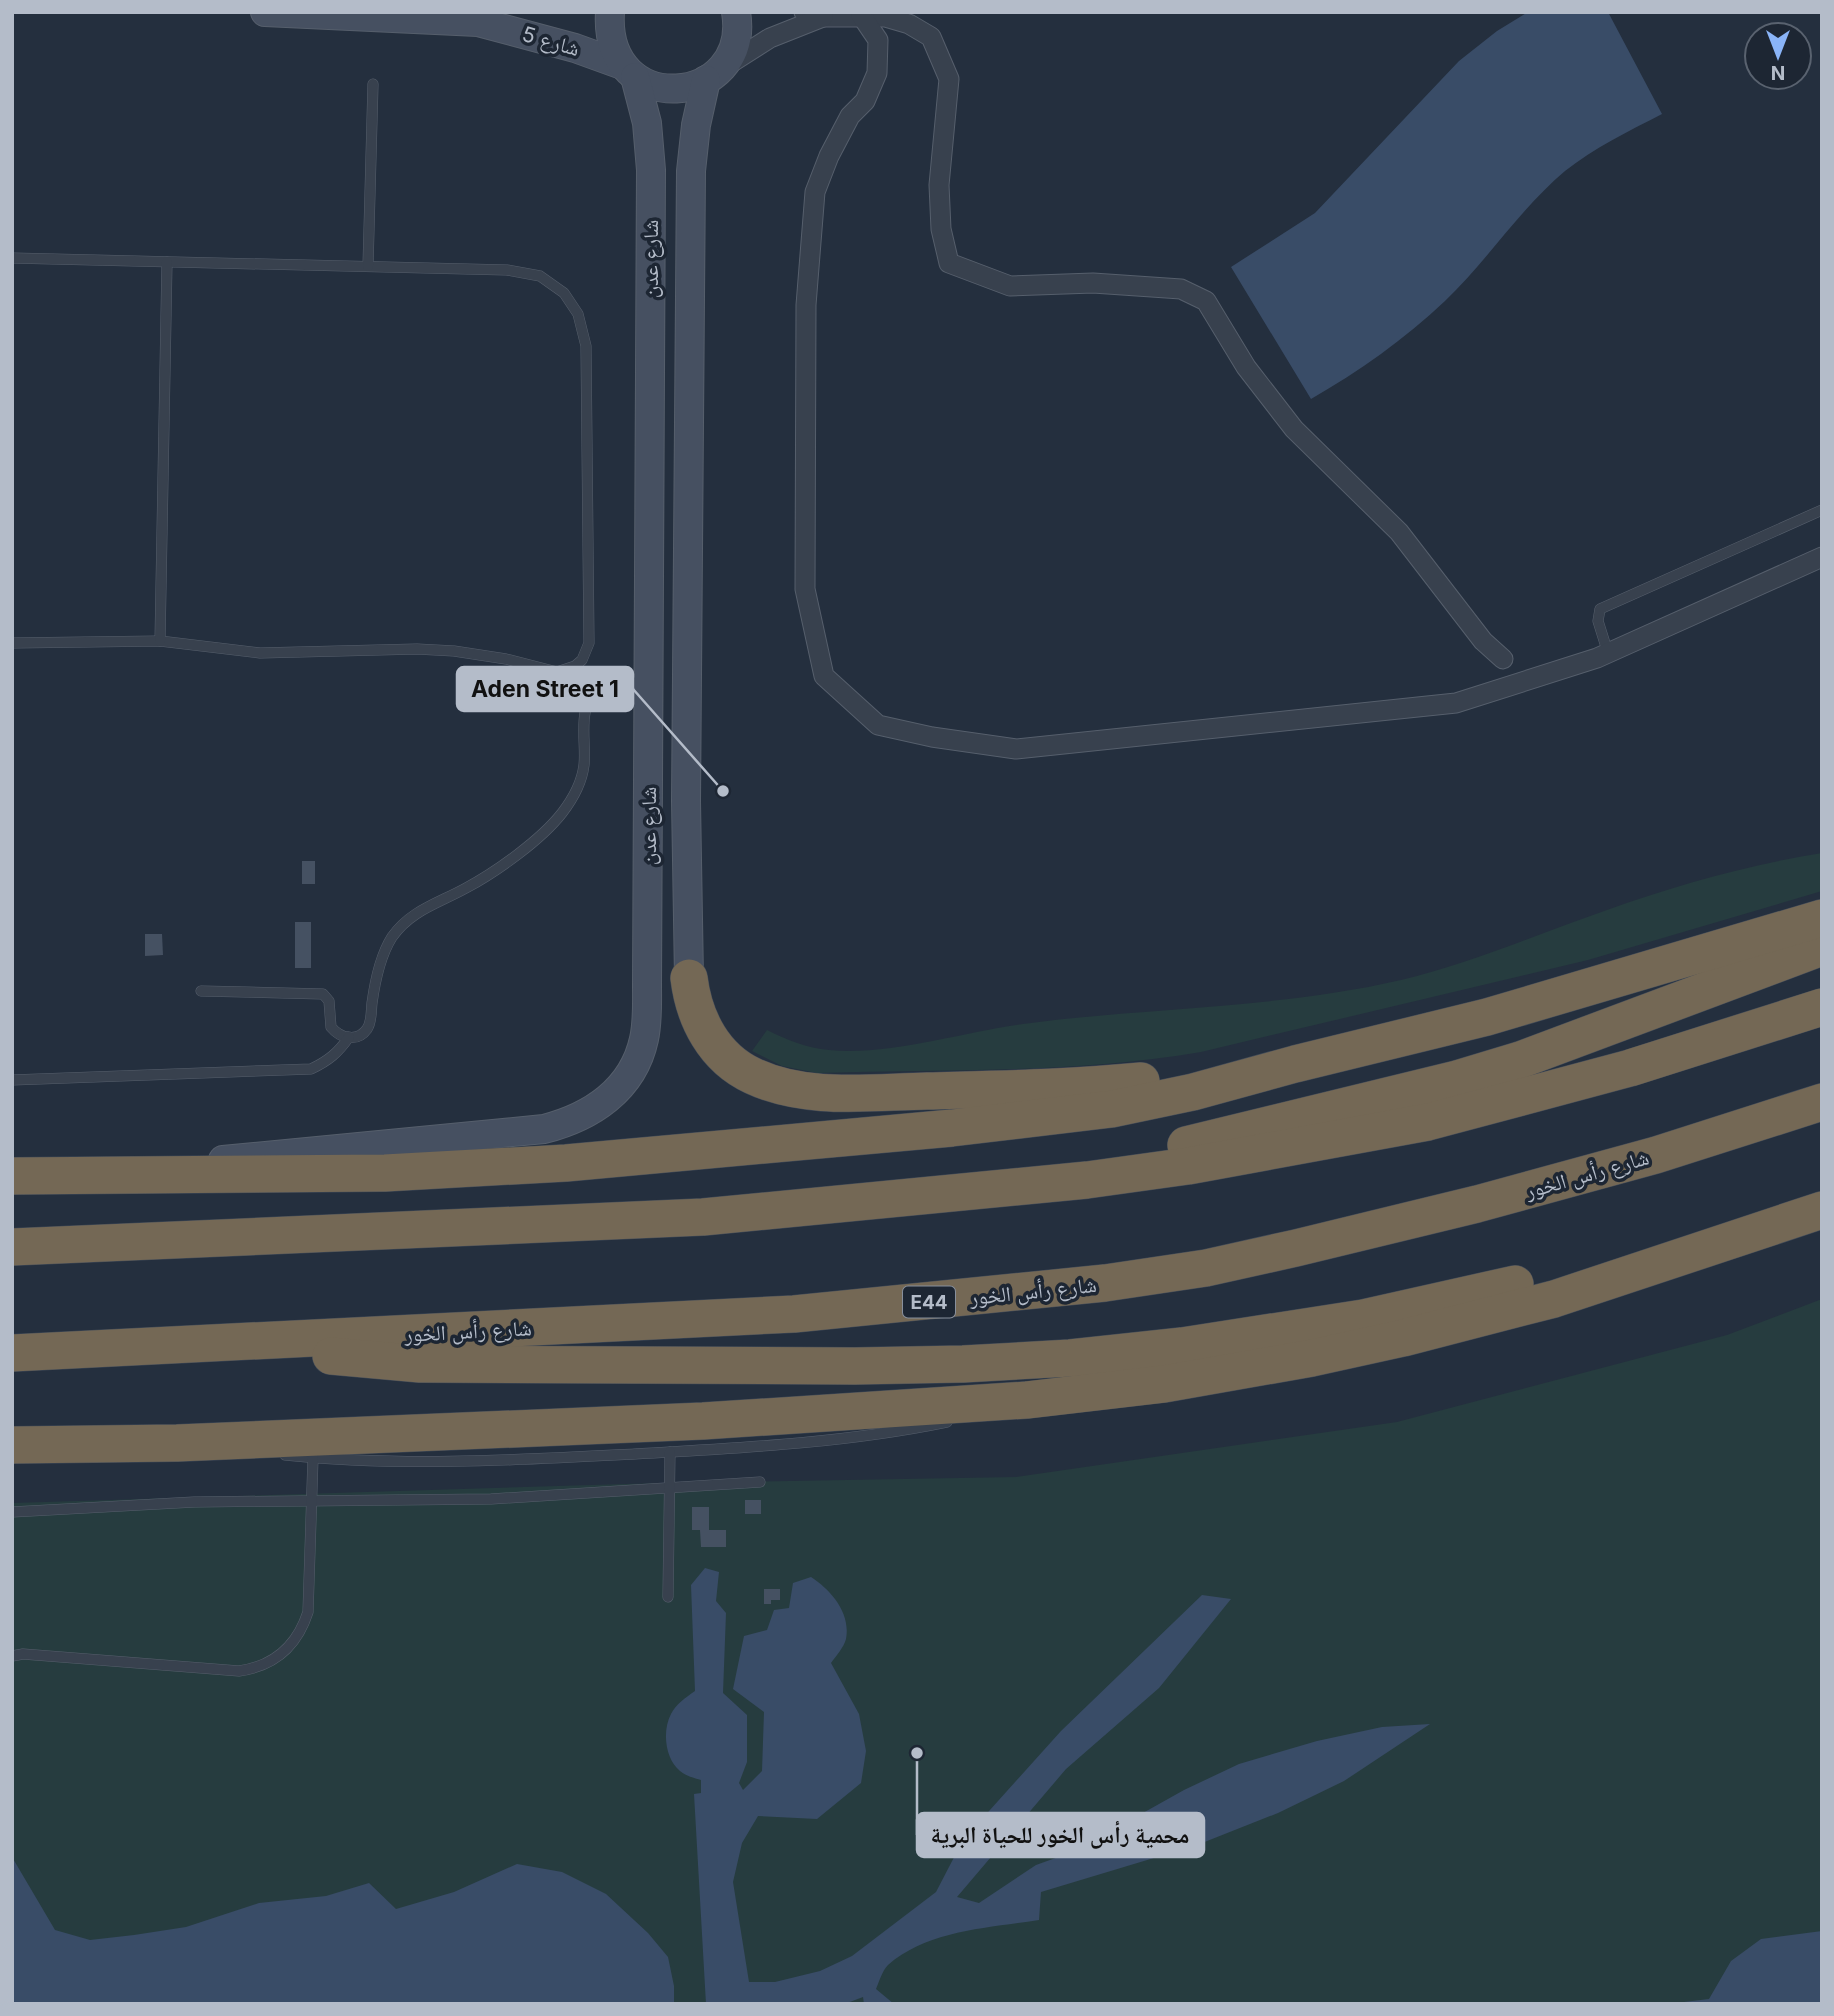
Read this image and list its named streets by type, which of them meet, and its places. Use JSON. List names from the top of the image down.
{
  "streets": {
    "highway": ["شارع رأس الخور", "E44"],
    "street": ["شارع 5", "شارع عدن"]
  },
  "crossings": [
    ["شارع 5", "شارع عدن"]
  ],
  "places": ["Aden Street 1", "محمية رأس الخور للحياة البرية"],
  "north": "bottom"
}
